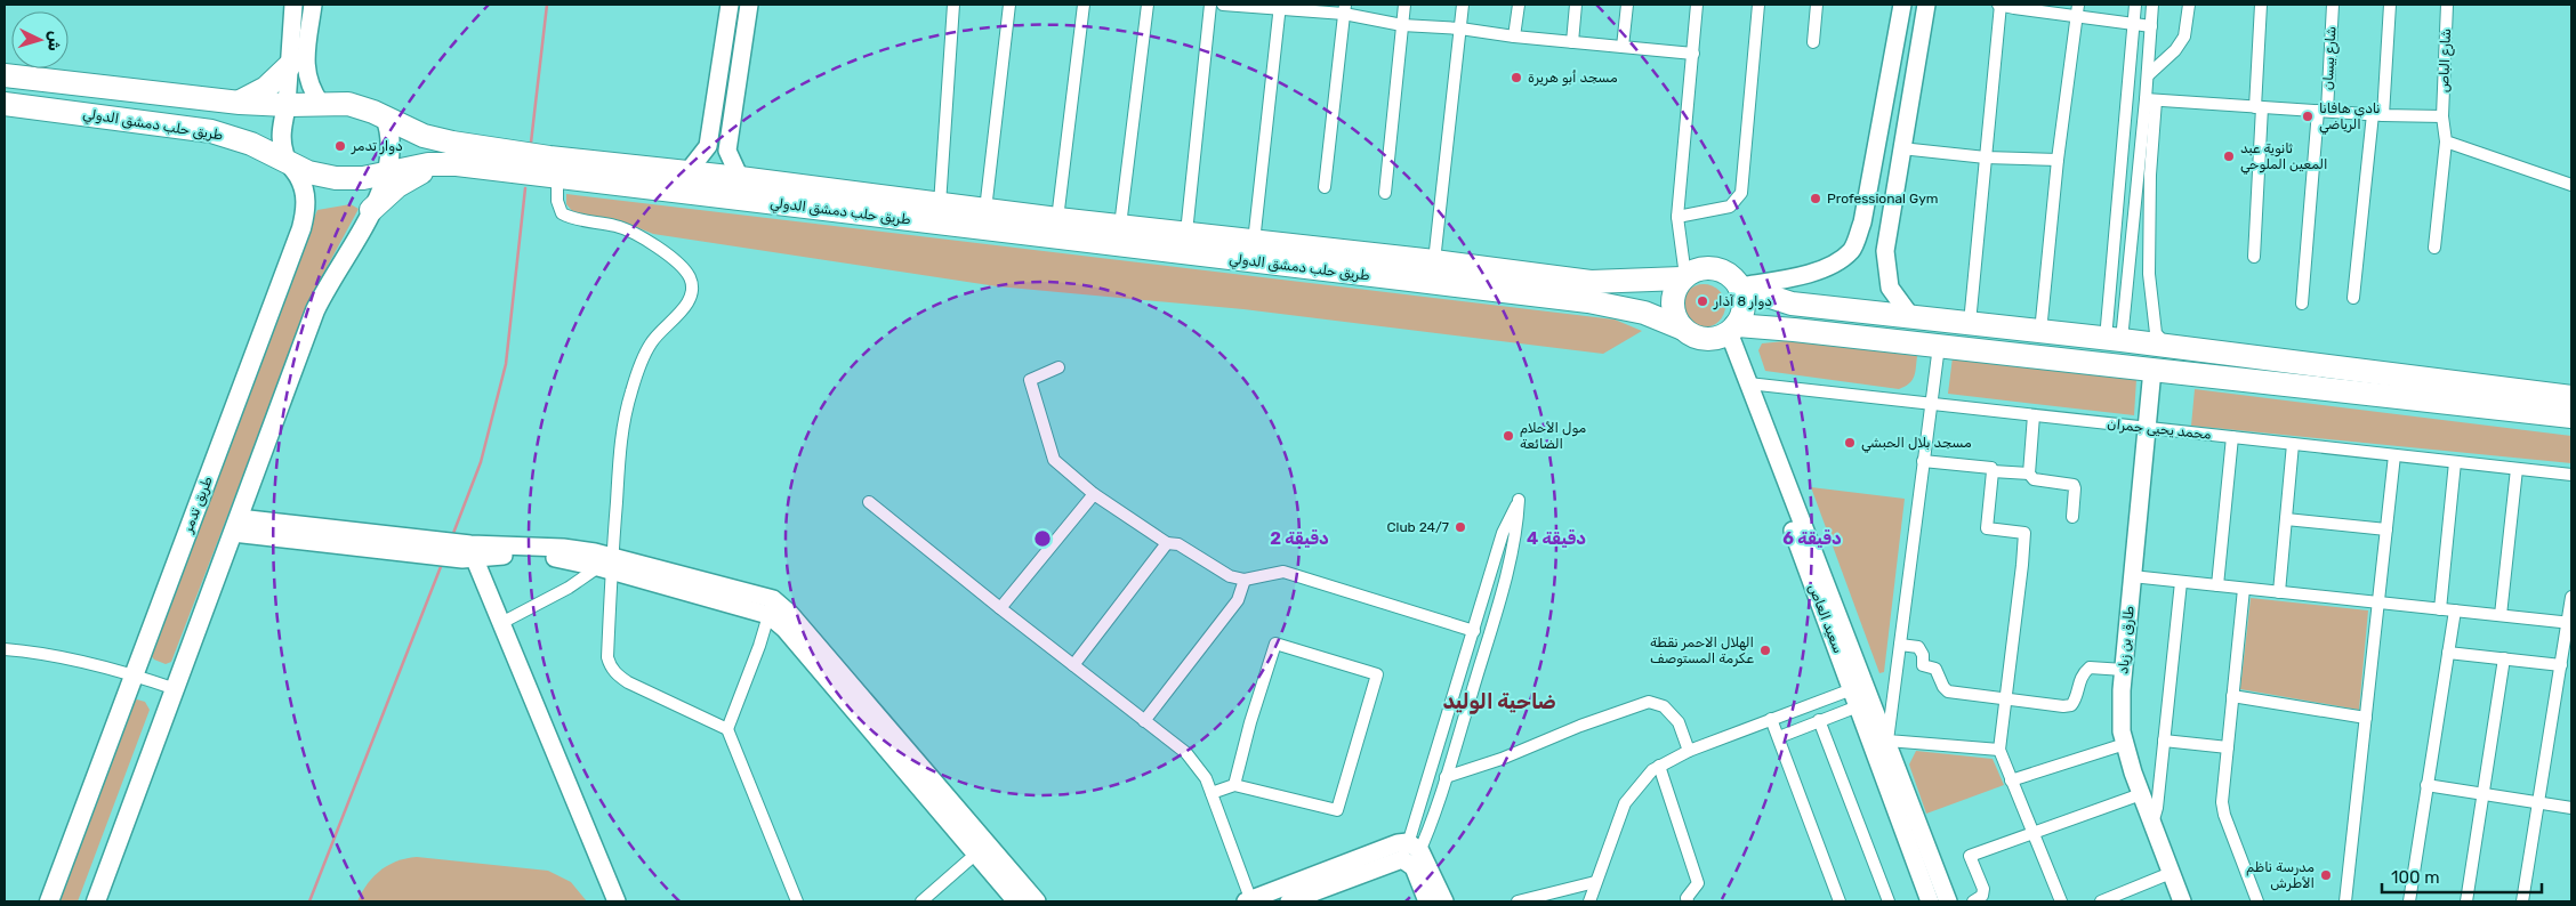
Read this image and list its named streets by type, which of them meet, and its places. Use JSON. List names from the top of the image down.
{
  "streets": {
    "highway": ["طريق حلب دمشق الدولي"],
    "main road": ["طريق تدمر", "سعيد العاص", "طارق بن زياد"],
    "street": ["شارع بيسان", "شارع الباص", "محمد يحيى جمران"]
  },
  "crossings": [
    ["طريق حلب دمشق الدولي", "طريق تدمر"],
    ["طريق حلب دمشق الدولي", "سعيد العاص"],
    ["محمد يحيى جمران", "طارق بن زياد"]
  ],
  "districts": ["ضاحية الوليد"],
  "places": [
    "مسجد أبو هريرة",
    "نادي هافانا الرياضي",
    "دوار تدمر",
    "ثانوية عبد المعين الملوحي",
    "Professional Gym",
    "دوار 8 آذار",
    "مول الأحلام الضائعة",
    "مسجد بلال الحبشي",
    "Club 24/7",
    "الهلال الاحمر نقطة عكرمة المستوصف",
    "مدرسة ناظم الأطرش"
  ],
  "scale_bar": "100 m",
  "north": "right",
  "rings": ["2 دقيقة", "4 دقيقة", "6 دقيقة"]
}
